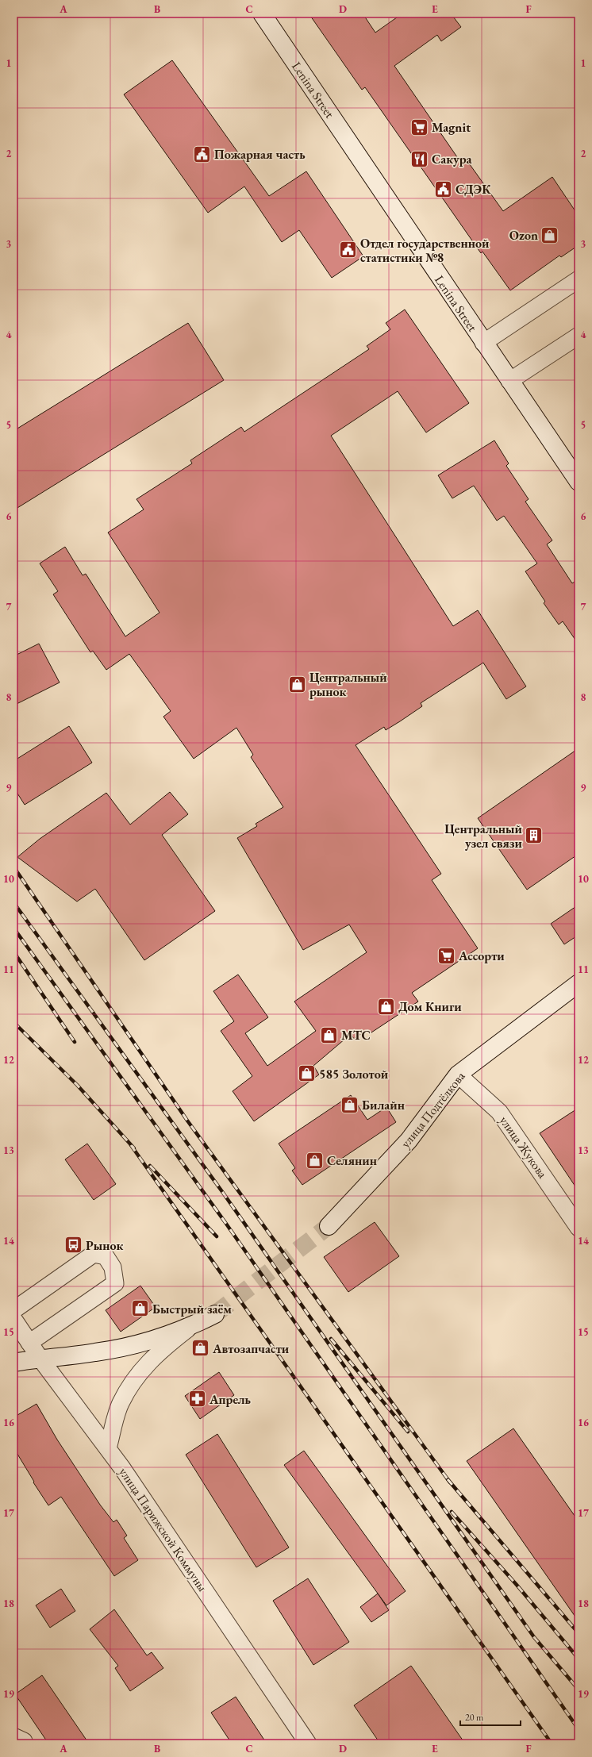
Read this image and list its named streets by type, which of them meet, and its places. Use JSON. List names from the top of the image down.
{
  "streets": {
    "main road": ["Lenina Street", "улица Подтёлкова"],
    "street": ["улица Жукова", "улица Парижской Коммуны"]
  },
  "crossings": [
    ["улица Подтёлкова", "улица Жукова"]
  ],
  "places": {
    "supermarket": ["Magnit", "Ассорти"],
    "public building": ["Пожарная часть", "СДЭК", "Отдел государственной статистики №8"],
    "restaurant": ["Сакура"],
    "shop": [
      "Ozon",
      "Центральный рынок",
      "Дом Книги",
      "МТС",
      "585 Золотой",
      "Билайн",
      "Селянин",
      "Быстрый заём",
      "Автозапчасти"
    ],
    "building": ["Центральный узел связи"],
    "bus stop": ["Рынок"],
    "pharmacy": ["Апрель"]
  },
  "scale_bar": "20 m",
  "grid": {
    "columns": [
      "A",
      "B",
      "C",
      "D",
      "E",
      "F"
    ],
    "rows": [
      "1",
      "2",
      "3",
      "4",
      "5",
      "6",
      "7",
      "8",
      "9",
      "10",
      "11",
      "12",
      "13",
      "14",
      "15",
      "16",
      "17",
      "18",
      "19"
    ]
  }
}
